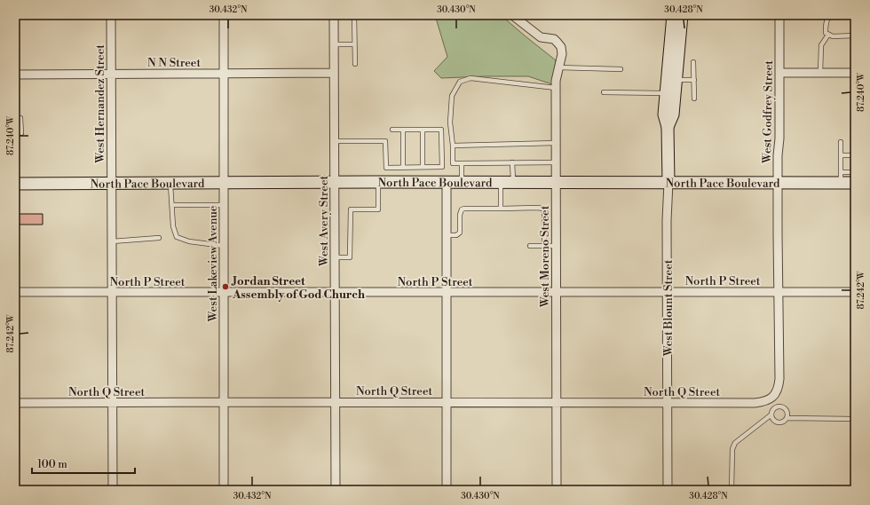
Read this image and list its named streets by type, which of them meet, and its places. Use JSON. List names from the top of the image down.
{
  "streets": {
    "main road": ["North Pace Boulevard", "West Blount Street"],
    "street": [
      "N N Street",
      "West Hernandez Street",
      "West Godfrey Street",
      "West Avery Street",
      "West Moreno Street",
      "West Lakeview Avenue",
      "North P Street",
      "North Q Street"
    ]
  },
  "crossings": [
    ["N N Street", "West Hernandez Street"],
    ["N N Street", "West Avery Street"],
    ["N N Street", "West Lakeview Avenue"],
    ["West Hernandez Street", "North Pace Boulevard"],
    ["West Hernandez Street", "North P Street"],
    ["West Hernandez Street", "North Q Street"],
    ["West Godfrey Street", "North Pace Boulevard"],
    ["West Godfrey Street", "North P Street"],
    ["West Godfrey Street", "North Q Street"],
    ["North Pace Boulevard", "West Avery Street"],
    ["North Pace Boulevard", "West Moreno Street"],
    ["North Pace Boulevard", "West Lakeview Avenue"],
    ["North Pace Boulevard", "West Blount Street"],
    ["West Avery Street", "North P Street"],
    ["West Avery Street", "North Q Street"],
    ["West Moreno Street", "North P Street"],
    ["West Moreno Street", "North Q Street"],
    ["West Lakeview Avenue", "North P Street"],
    ["West Lakeview Avenue", "North Q Street"],
    ["North P Street", "West Blount Street"],
    ["West Blount Street", "North Q Street"]
  ],
  "places": ["Jordan Street Assembly of God Church"],
  "scale_bar": "100 m",
  "coordinates": [
    "30.432°N",
    "30.430°N",
    "30.428°N",
    "87.240°W",
    "87.242°W"
  ]
}
